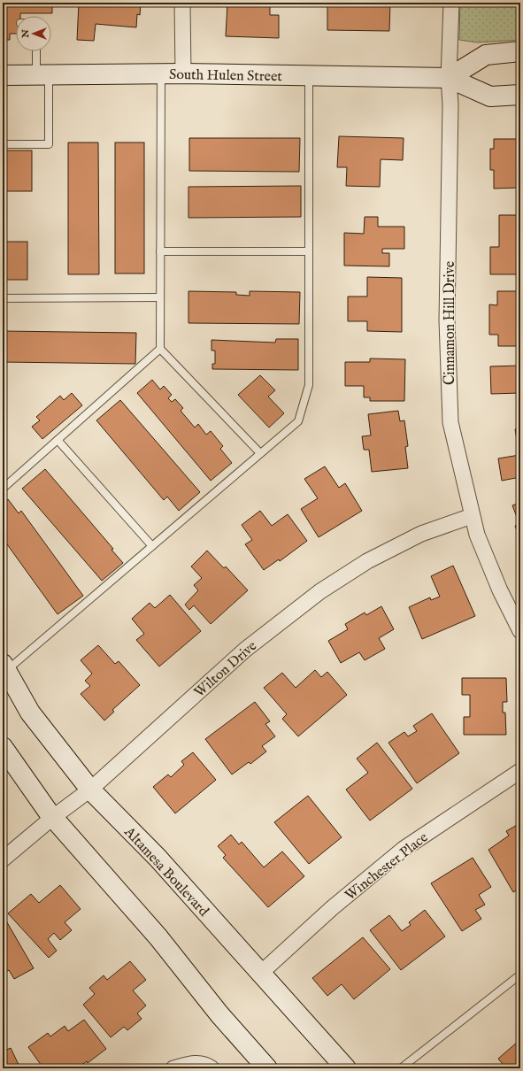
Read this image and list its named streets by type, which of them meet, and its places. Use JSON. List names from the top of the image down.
{
  "streets": {
    "main road": ["South Hulen Street", "Altamesa Boulevard"],
    "street": ["Cinnamon Hill Drive", "Wilton Drive", "Winchester Place"]
  },
  "crossings": [
    ["South Hulen Street", "Cinnamon Hill Drive"],
    ["Cinnamon Hill Drive", "Wilton Drive"],
    ["Wilton Drive", "Altamesa Boulevard"],
    ["Winchester Place", "Altamesa Boulevard"]
  ],
  "north": "left"
}
